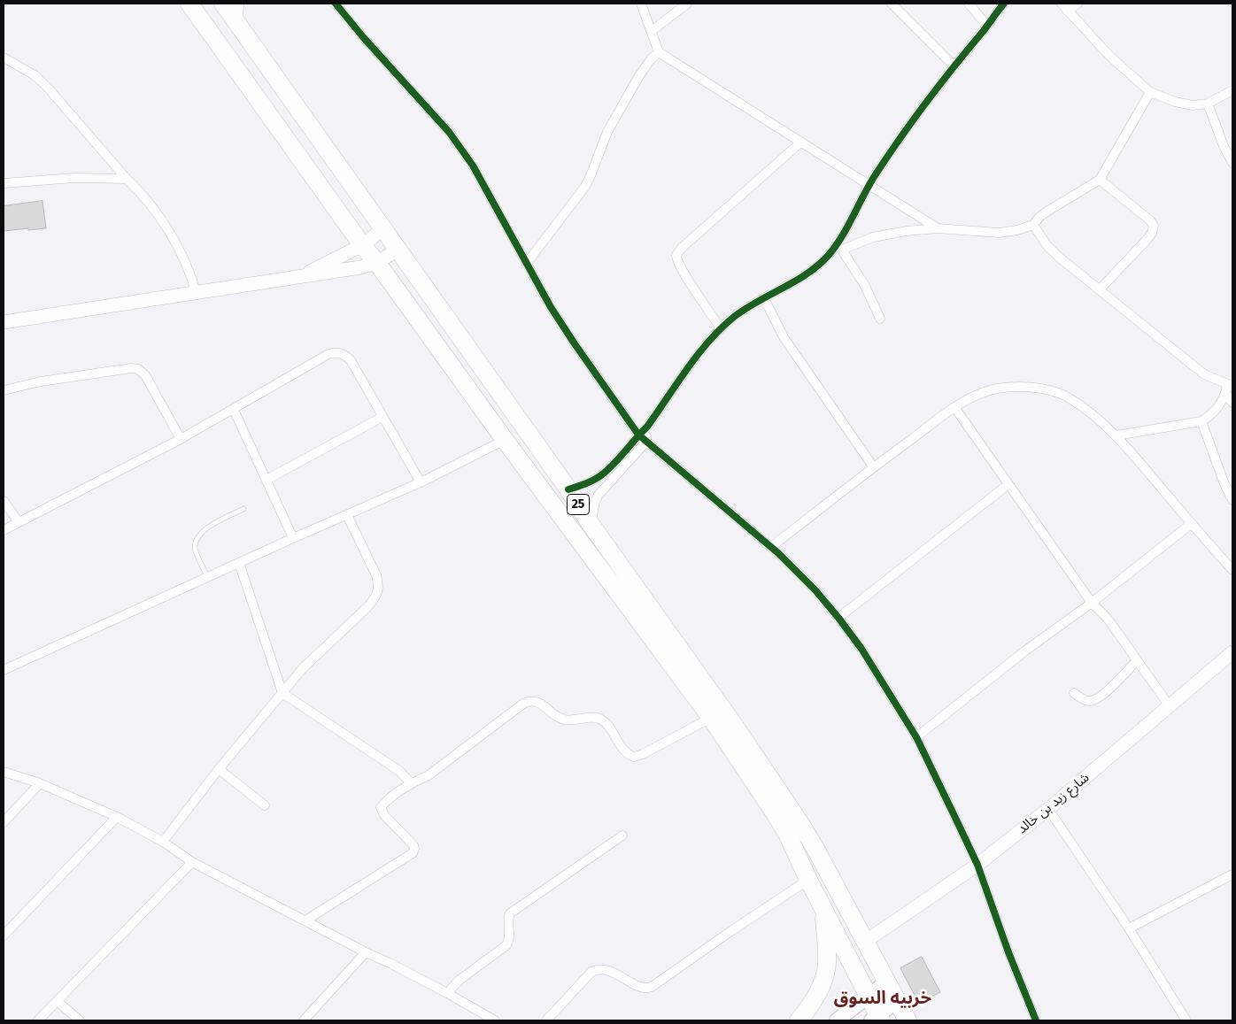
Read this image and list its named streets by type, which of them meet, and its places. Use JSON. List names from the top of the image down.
{
  "streets": {
    "highway": ["25"],
    "street": ["شارع زيد بن خالد"]
  },
  "crossings": [
    ["25", "شارع زيد بن خالد"]
  ],
  "districts": ["خربیه السوق"]
}
